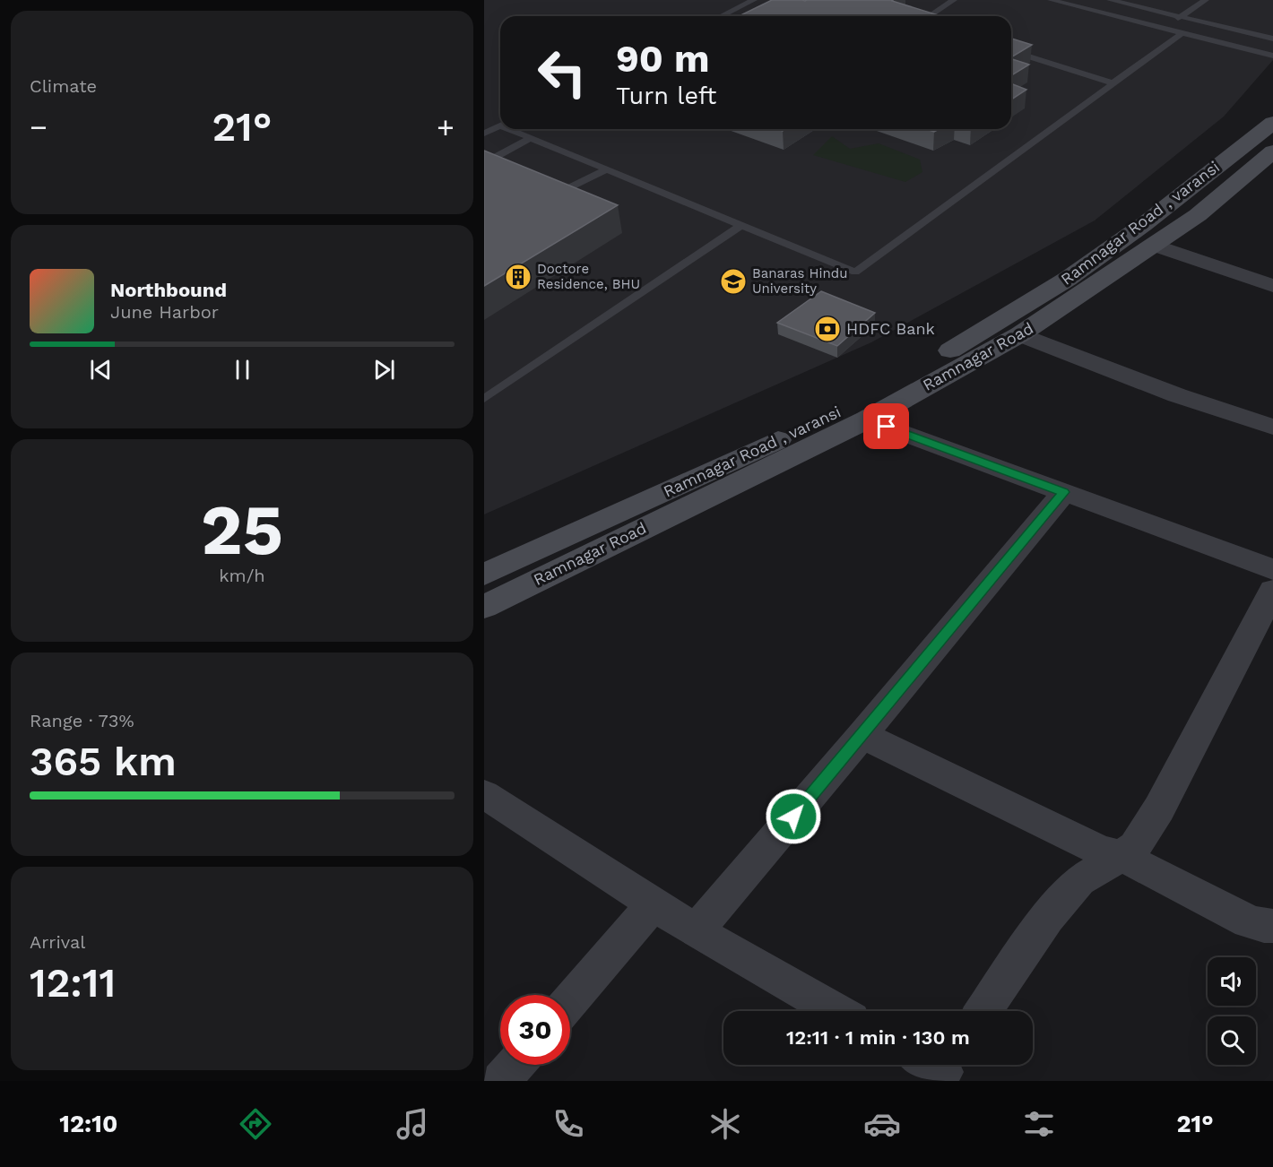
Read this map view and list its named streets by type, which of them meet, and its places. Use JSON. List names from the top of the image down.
{
  "streets": {
    "main road": ["Ramnagar Road , varansi", "Ramnagar Road"]
  },
  "places": {
    "building": ["Doctore Residence, BHU"],
    "school or university": ["Banaras Hindu University"],
    "bank": ["HDFC Bank"]
  },
  "page": {
    "tile": [
      "Climate",
      ["25", "km/h"],
      ["Range · 73%", "365 km"],
      ["Arrival", "12:11"]
    ],
    "turn": ["90 m", "Turn left"],
    "heat": ["−", "21°", "+"],
    "song": ["Northbound", "June Harbor"],
    "limit": "30",
    "trip": "12:11 · 1 min · 130 m",
    "tabs": ["12:10", "21°"]
  }
}
